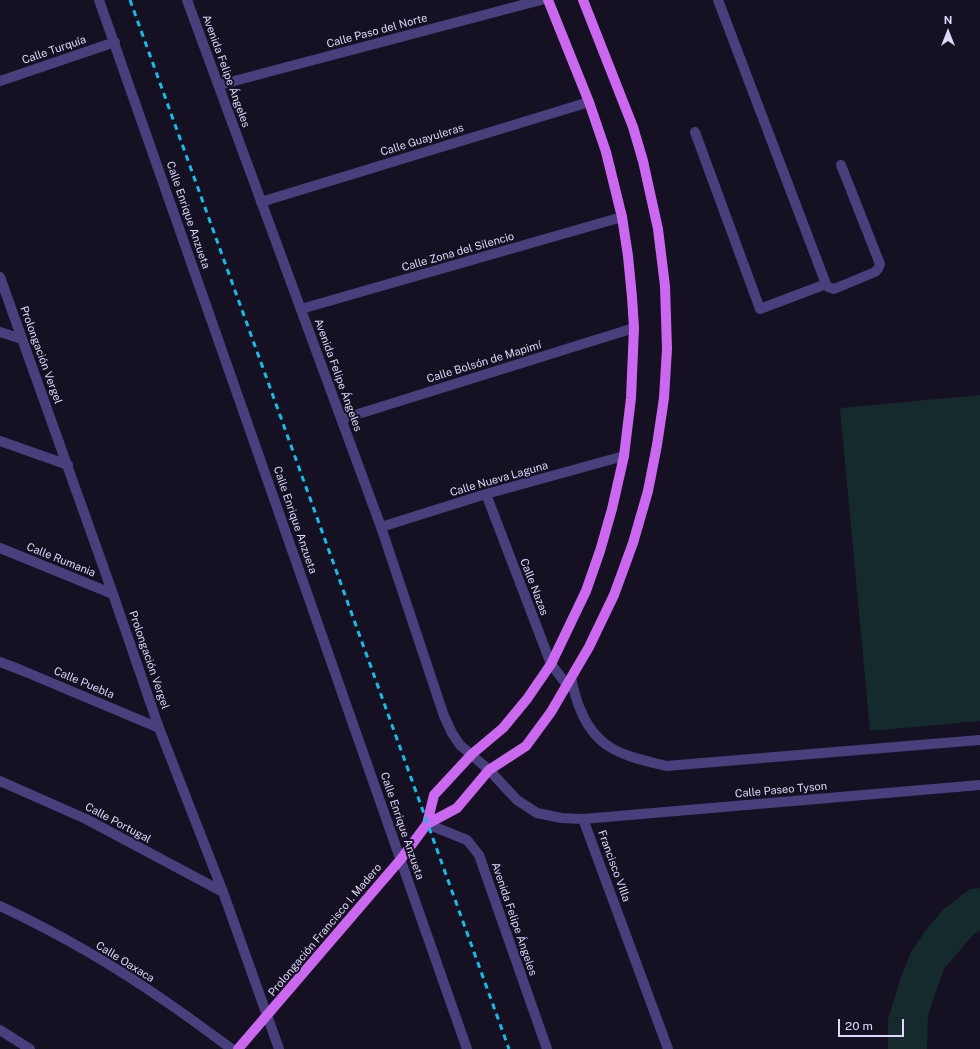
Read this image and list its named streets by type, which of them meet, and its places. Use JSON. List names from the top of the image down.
{
  "streets": {
    "main road": ["Prolongación Francisco I. Madero"],
    "street": [
      "Calle Paso del Norte",
      "Calle Turquía",
      "Avenida Felipe Ángeles",
      "Calle Guayuleras",
      "Calle Enrique Anzueta",
      "Calle Zona del Silencio",
      "Prolongación Vergel",
      "Calle Bolsón de Mapimí",
      "Calle Nueva Laguna",
      "Calle Rumania",
      "Calle Nazas",
      "Calle Puebla",
      "Calle Paseo Tyson",
      "Calle Portugal",
      "Francisco VIlla",
      "Calle Oaxaca"
    ]
  },
  "crossings": [
    ["Calle Paso del Norte", "Avenida Felipe Ángeles"],
    ["Calle Turquía", "Calle Enrique Anzueta"],
    ["Avenida Felipe Ángeles", "Calle Guayuleras"],
    ["Avenida Felipe Ángeles", "Calle Zona del Silencio"],
    ["Avenida Felipe Ángeles", "Calle Bolsón de Mapimí"],
    ["Avenida Felipe Ángeles", "Calle Nueva Laguna"],
    ["Avenida Felipe Ángeles", "Prolongación Francisco I. Madero"],
    ["Calle Guayuleras", "Prolongación Francisco I. Madero"],
    ["Calle Enrique Anzueta", "Prolongación Francisco I. Madero"],
    ["Calle Zona del Silencio", "Prolongación Francisco I. Madero"],
    ["Prolongación Vergel", "Calle Rumania"],
    ["Prolongación Vergel", "Calle Puebla"],
    ["Prolongación Vergel", "Calle Portugal"],
    ["Prolongación Vergel", "Prolongación Francisco I. Madero"],
    ["Calle Bolsón de Mapimí", "Prolongación Francisco I. Madero"],
    ["Calle Nueva Laguna", "Calle Nazas"],
    ["Calle Nueva Laguna", "Prolongación Francisco I. Madero"],
    ["Calle Nazas", "Prolongación Francisco I. Madero"],
    ["Calle Paseo Tyson", "Francisco VIlla"]
  ],
  "scale_bar": "20 m",
  "north": "top"
}
